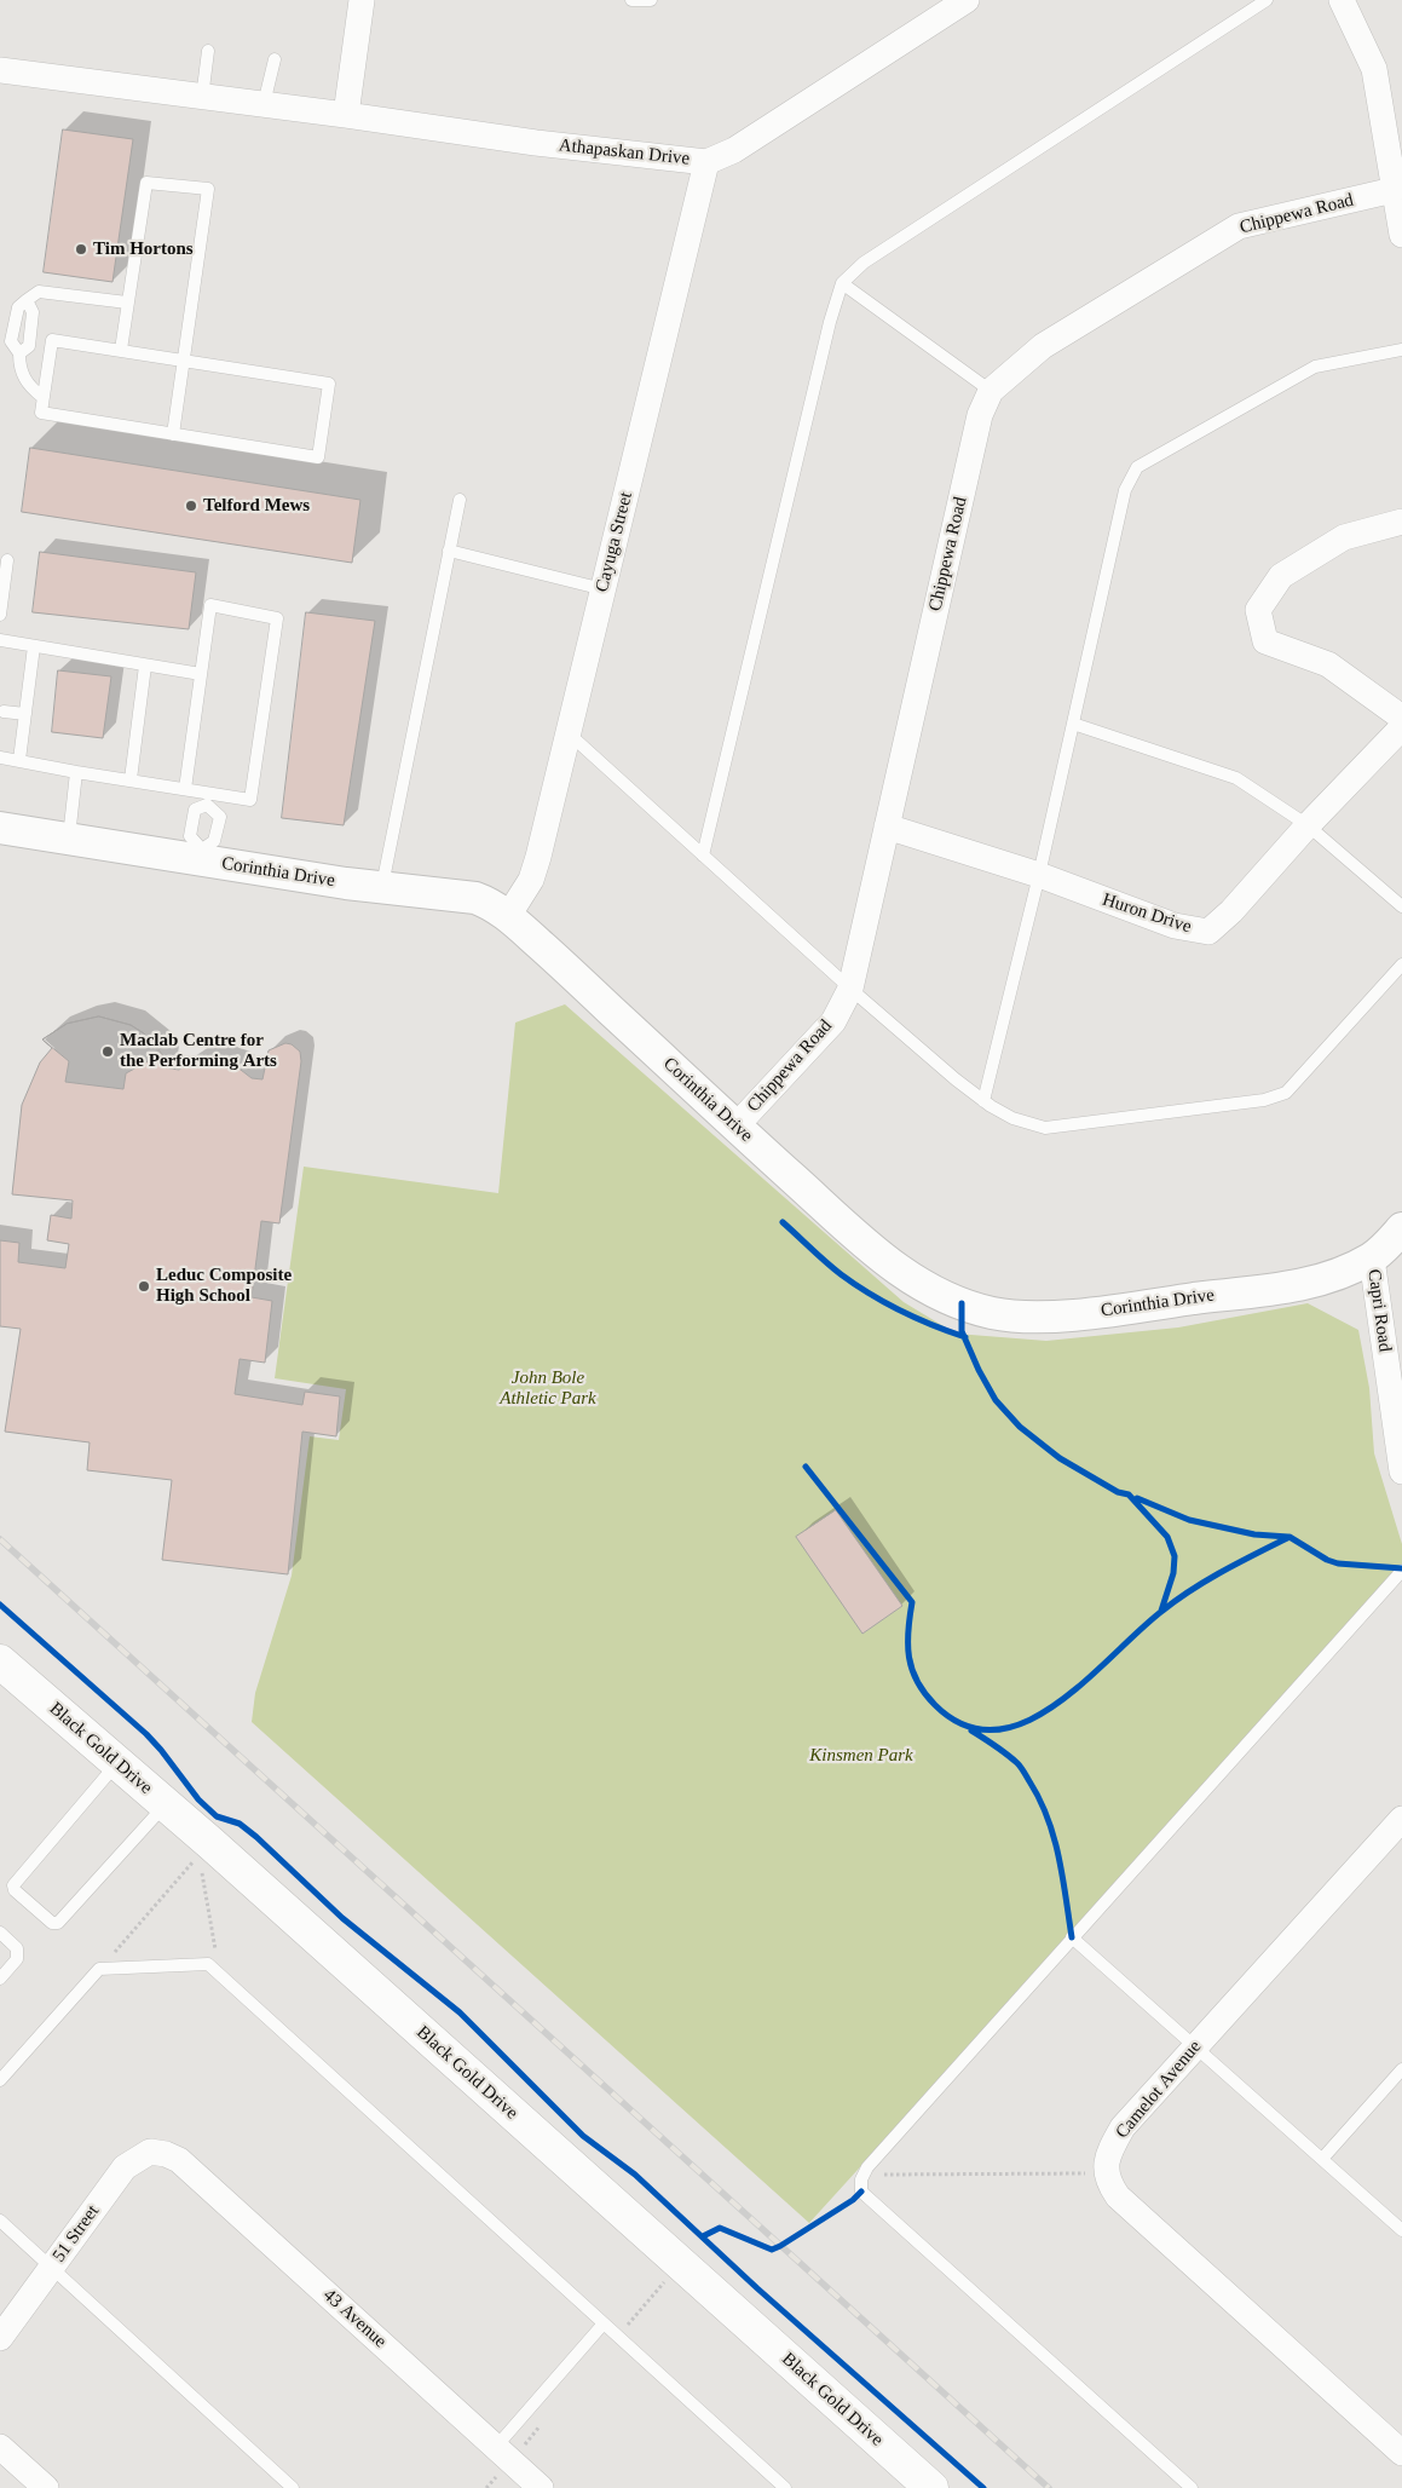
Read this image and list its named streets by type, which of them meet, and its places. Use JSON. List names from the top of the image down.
{
  "streets": {
    "main road": ["Black Gold Drive"],
    "street": [
      "Athapaskan Drive",
      "Chippewa Road",
      "Cayuga Street",
      "Corinthia Drive",
      "Huron Drive",
      "Capri Road",
      "Camelot Avenue",
      "51 Street",
      "43 Avenue"
    ]
  },
  "crossings": [
    ["Athapaskan Drive", "Cayuga Street"],
    ["Chippewa Road", "Corinthia Drive"],
    ["Chippewa Road", "Huron Drive"],
    ["Cayuga Street", "Corinthia Drive"],
    ["Corinthia Drive", "Capri Road"],
    ["51 Street", "43 Avenue"]
  ],
  "parks": ["John Bole Athletic Park", "Kinsmen Park"],
  "places": [
    "Tim Hortons",
    "Telford Mews",
    "Maclab Centre for the Performing Arts",
    "Leduc Composite High School"
  ]
}
